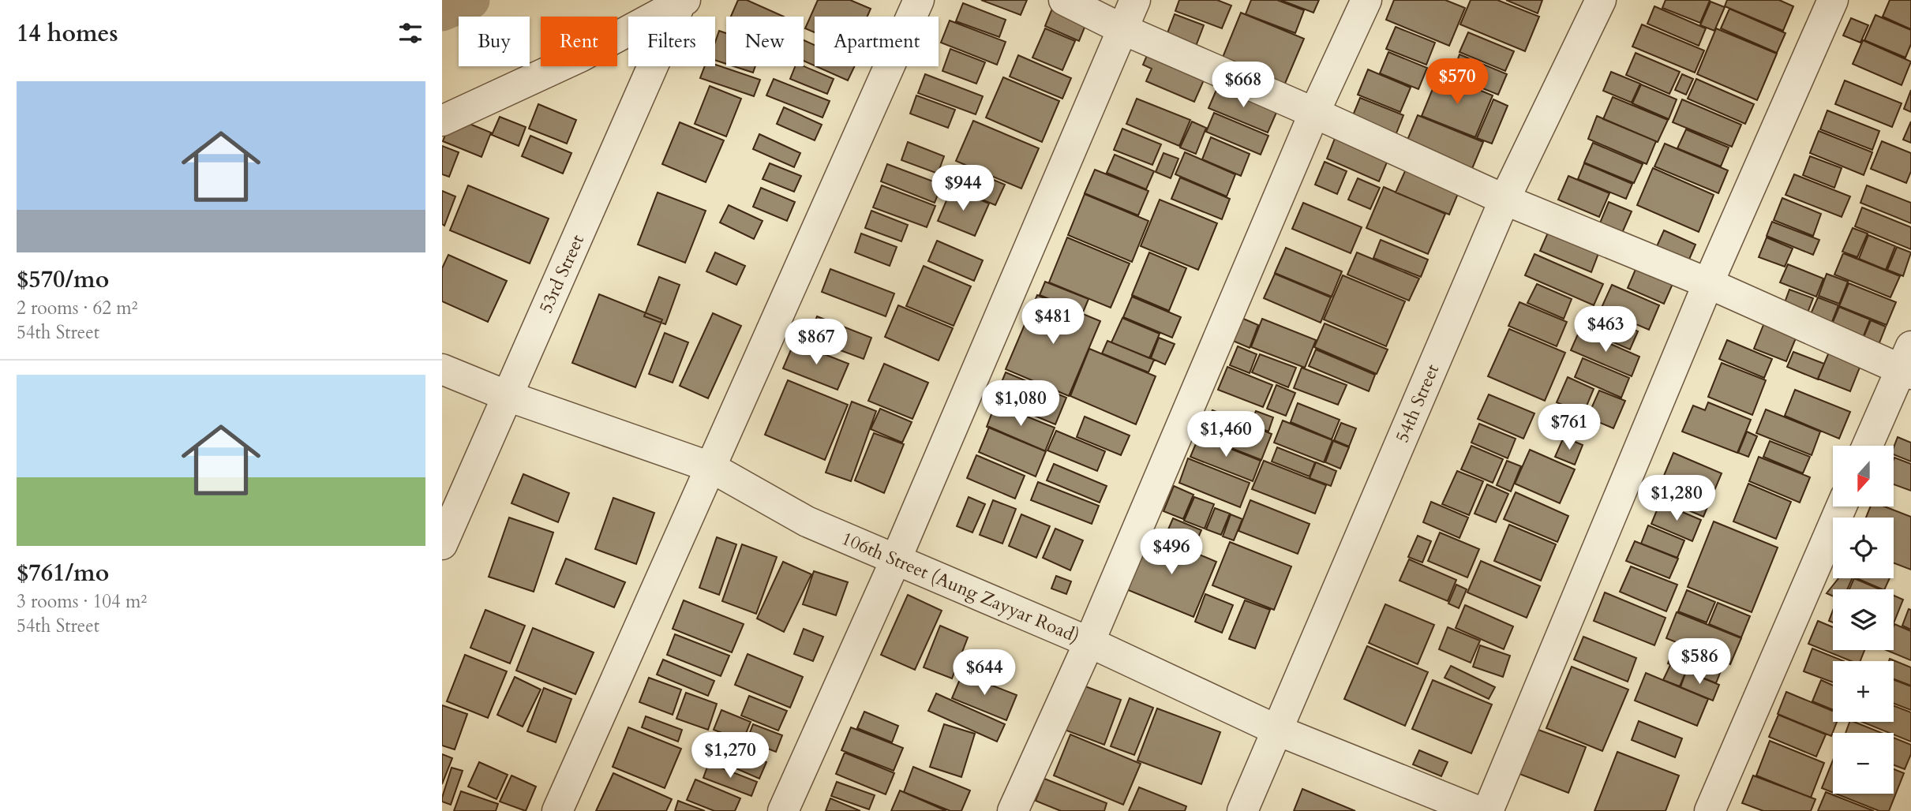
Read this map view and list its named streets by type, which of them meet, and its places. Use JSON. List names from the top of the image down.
{
  "streets": {
    "street": ["53rd Street", "54th Street", "106th Street (Aung Zayyar Road)"]
  },
  "crossings": [
    ["53rd Street", "106th Street (Aung Zayyar Road)"],
    ["54th Street", "106th Street (Aung Zayyar Road)"]
  ],
  "north": "bottom",
  "page": {
    "heading": "14 homes",
    "chip": [
      "Buy",
      "Rent",
      "Filters",
      "New",
      "Apartment"
    ],
    "price": [
      "$570",
      "$668",
      "$944",
      "$481",
      "$463",
      "$867",
      "$1,080",
      "$761",
      "$1,460",
      "$1,280",
      "$496",
      "$586",
      "$644",
      "$1,270"
    ],
    "list": [
      {
        "name": "$570/mo",
        "note": "2 rooms · 62 m² · 54th Street"
      },
      {
        "name": "$761/mo",
        "note": "3 rooms · 104 m² · 54th Street"
      }
    ],
    "map_buttons": ["+", "−"]
  }
}
